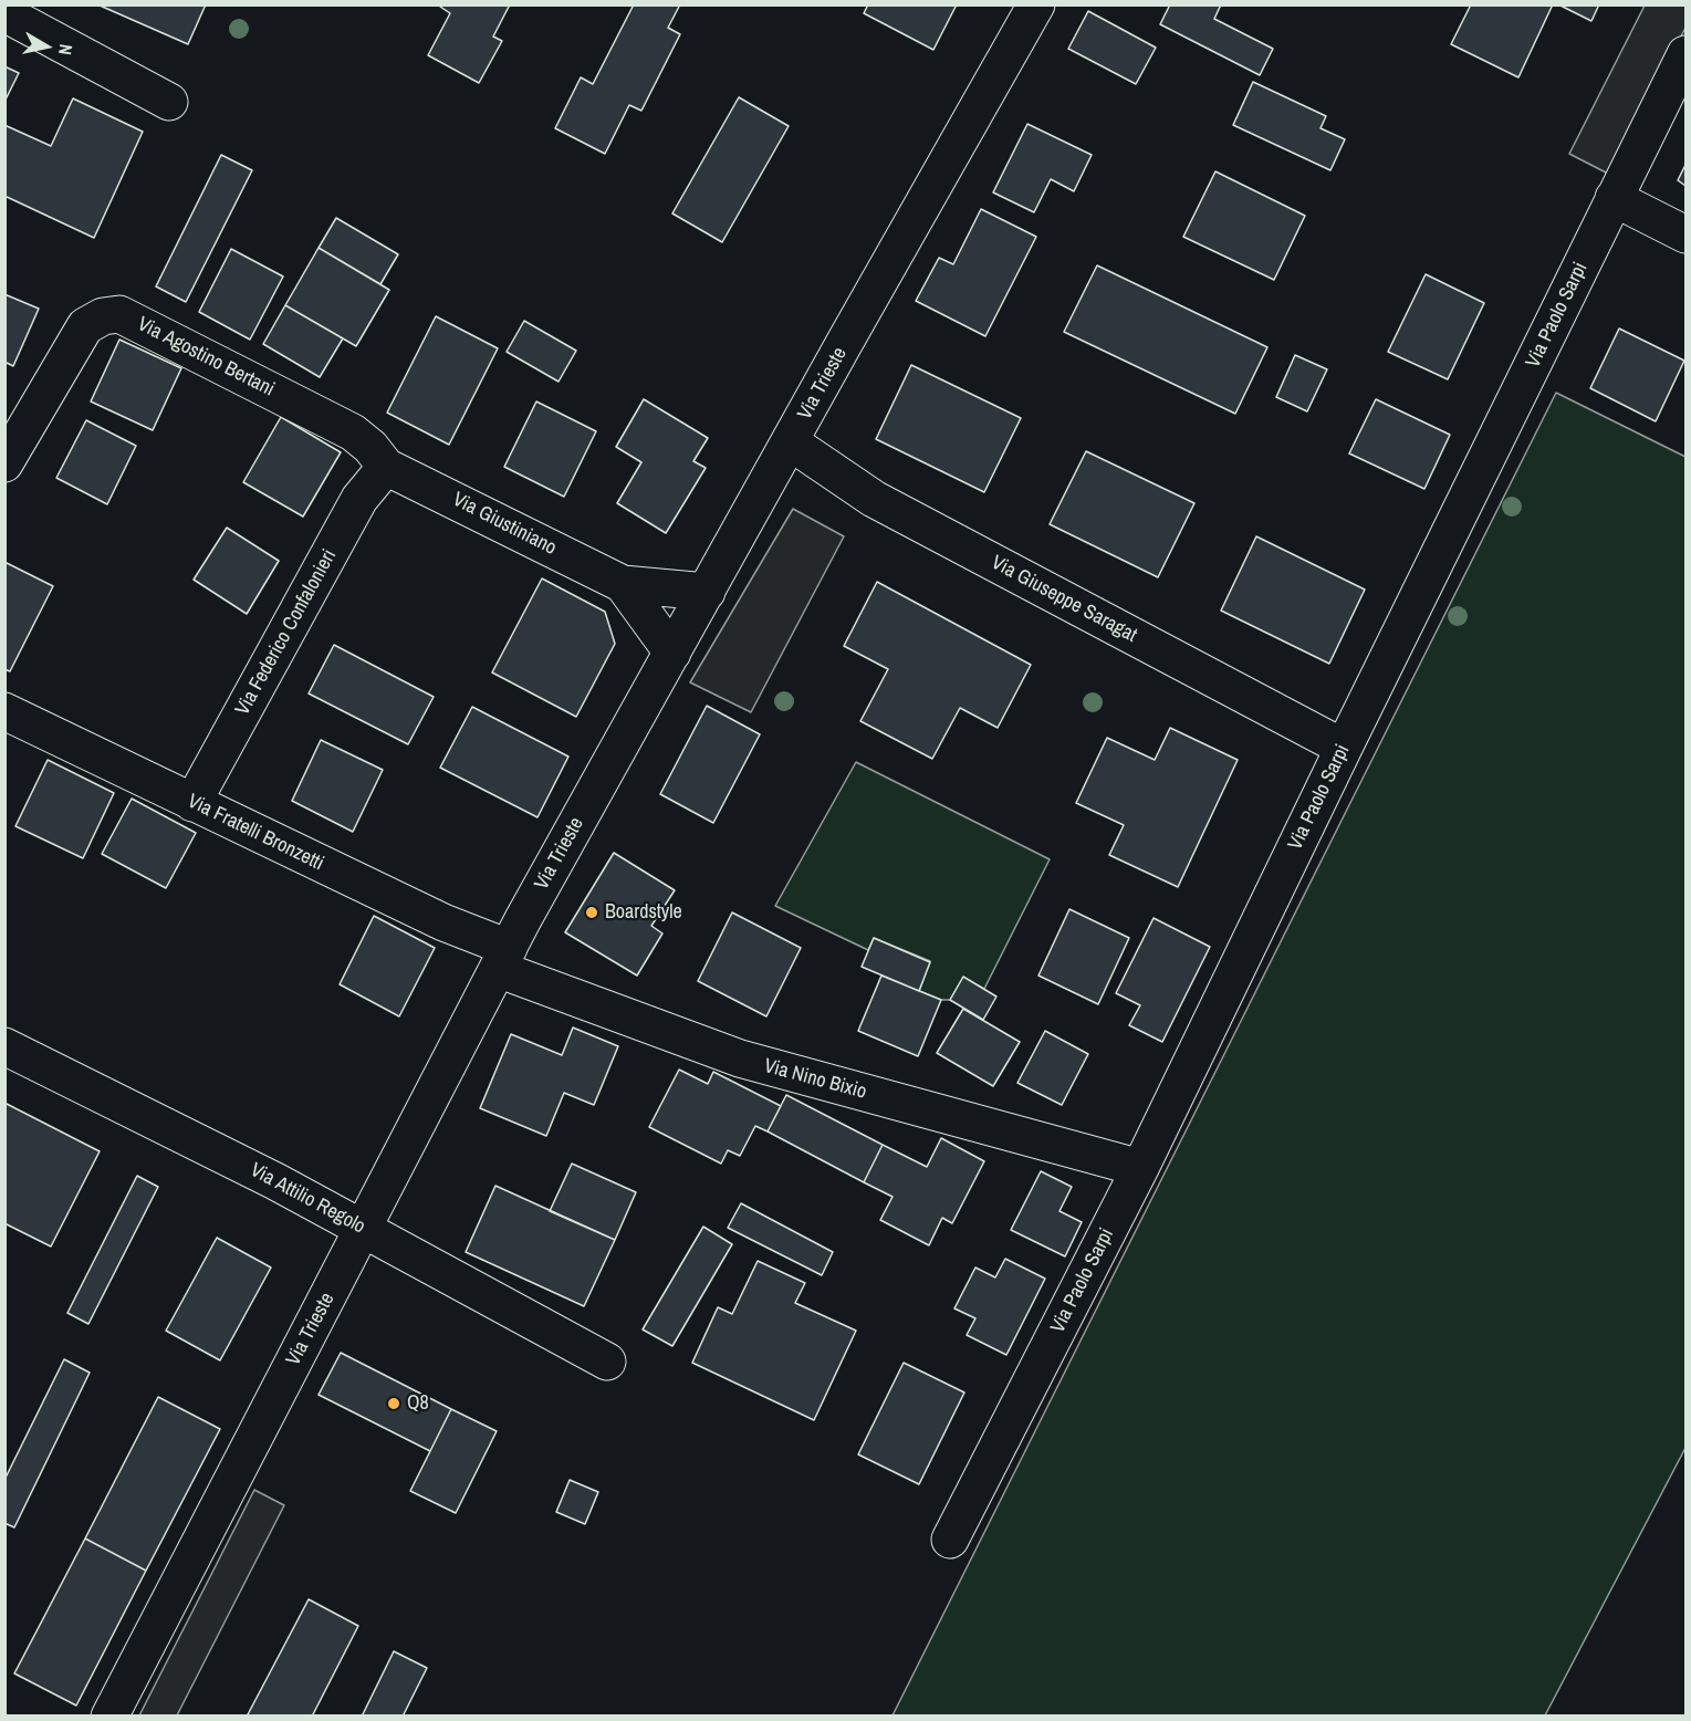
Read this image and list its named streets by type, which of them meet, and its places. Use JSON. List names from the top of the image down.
{
  "streets": {
    "street": [
      "Via Paolo Sarpi",
      "Via Agostino Bertani",
      "Via Trieste",
      "Via Giustiniano",
      "Via Giuseppe Saragat",
      "Via Federico Confalonieri",
      "Via Fratelli Bronzetti",
      "Via Nino Bixio",
      "Via Attilio Regolo"
    ]
  },
  "crossings": [
    ["Via Paolo Sarpi", "Via Giuseppe Saragat"],
    ["Via Paolo Sarpi", "Via Nino Bixio"],
    ["Via Agostino Bertani", "Via Giustiniano"],
    ["Via Agostino Bertani", "Via Federico Confalonieri"],
    ["Via Trieste", "Via Giustiniano"],
    ["Via Trieste", "Via Giuseppe Saragat"],
    ["Via Trieste", "Via Fratelli Bronzetti"],
    ["Via Trieste", "Via Nino Bixio"],
    ["Via Trieste", "Via Attilio Regolo"],
    ["Via Giustiniano", "Via Federico Confalonieri"],
    ["Via Federico Confalonieri", "Via Fratelli Bronzetti"],
    ["Via Fratelli Bronzetti", "Via Nino Bixio"]
  ],
  "places": ["Boardstyle", "Q8"],
  "north": "right"
}
